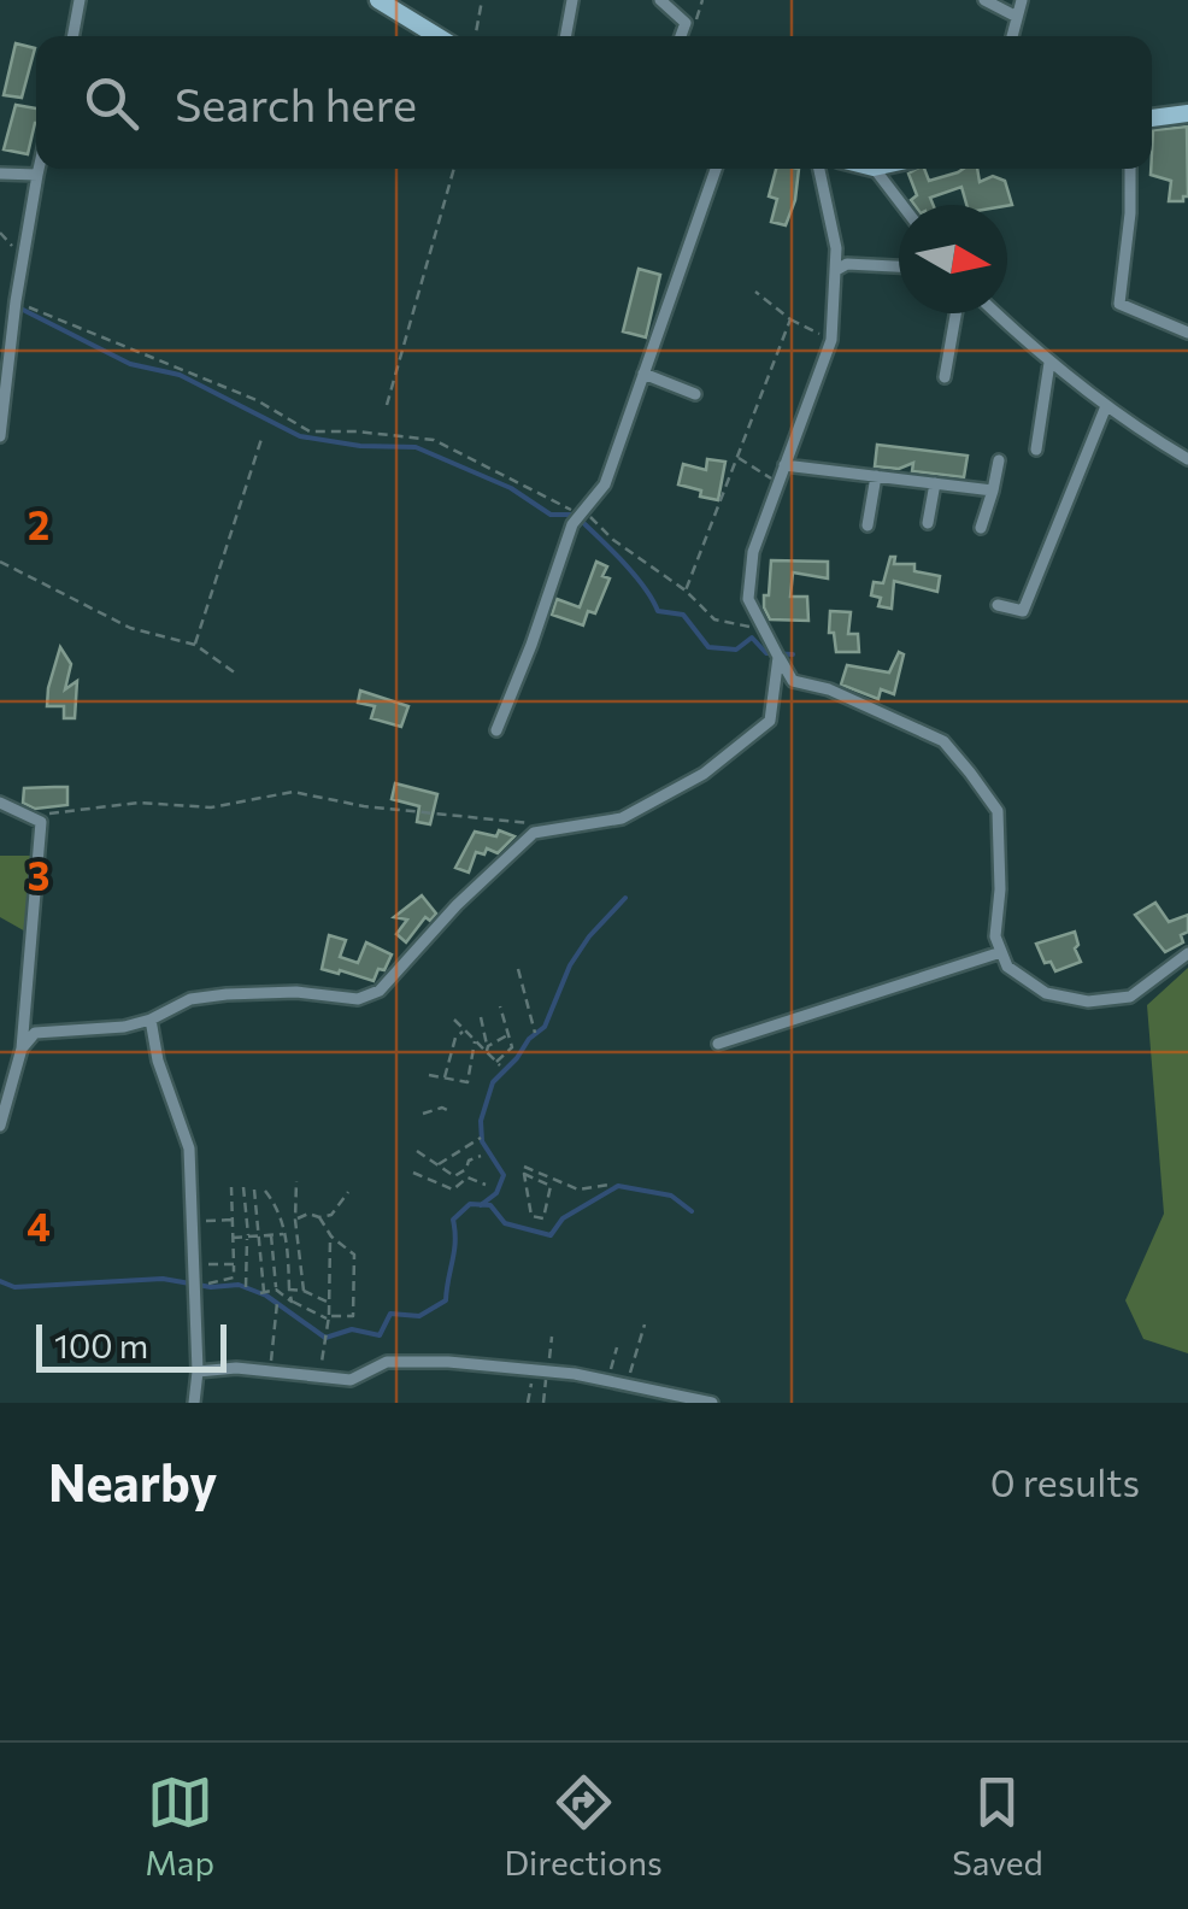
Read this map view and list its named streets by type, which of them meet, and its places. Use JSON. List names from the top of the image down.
{
  "scale_bar": "100 m",
  "north": "right",
  "page": {
    "search": "Search here",
    "scale": "100 m",
    "heading": ["Nearby", "0 results"],
    "nav": ["Map", "Directions", "Saved"]
  },
  "grid": {
    "rows": ["2", "3", "4"]
  }
}
